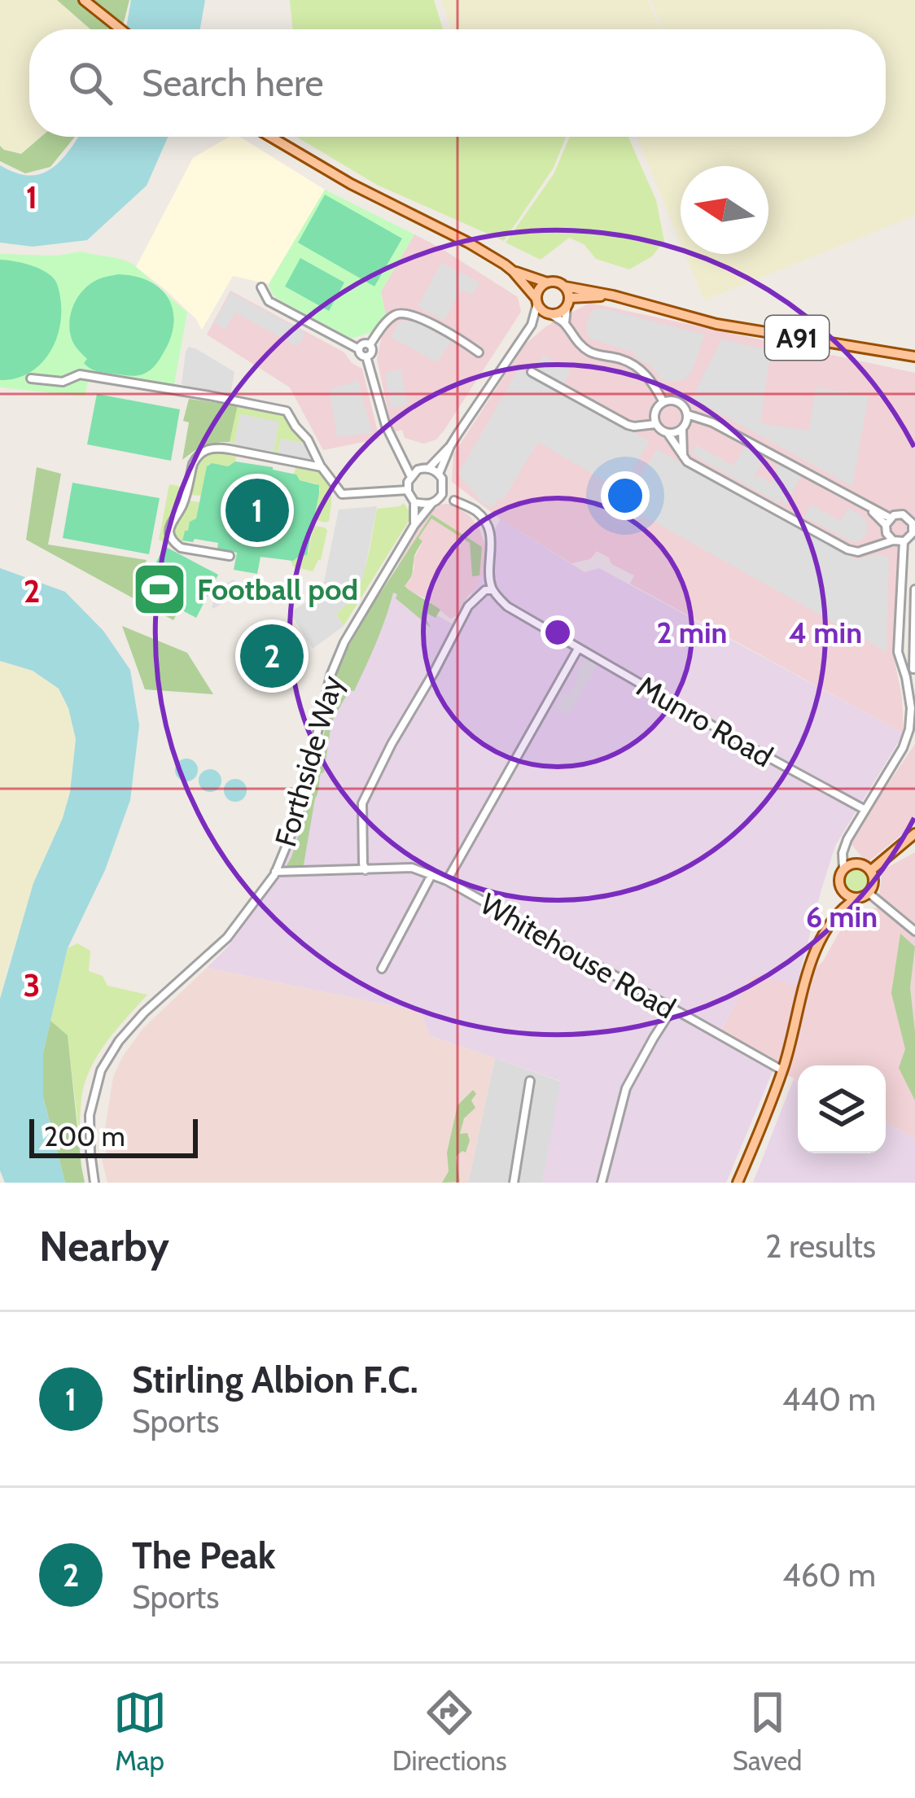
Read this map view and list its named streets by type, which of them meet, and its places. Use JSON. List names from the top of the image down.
{
  "streets": {
    "main road": ["A91"],
    "street": ["Munro Road", "Forthside Way", "Whitehouse Road"]
  },
  "crossings": [
    ["Forthside Way", "Whitehouse Road"]
  ],
  "places": {
    "sports": ["Football pod"]
  },
  "scale_bar": "200 m",
  "north": "left",
  "page": {
    "search": "Search here",
    "pins": ["1", "2"],
    "scale": "200 m",
    "heading": ["Nearby", "2 results"],
    "list": [
      {
        "mark": "1",
        "name": "Stirling Albion F.C.",
        "note": "Sports",
        "value": "440 m"
      },
      {
        "mark": "2",
        "name": "The Peak",
        "note": "Sports",
        "value": "460 m"
      }
    ],
    "nav": ["Map", "Directions", "Saved"]
  },
  "grid": {
    "rows": ["1", "2", "3"]
  },
  "rings": ["2 min", "4 min", "6 min"]
}
